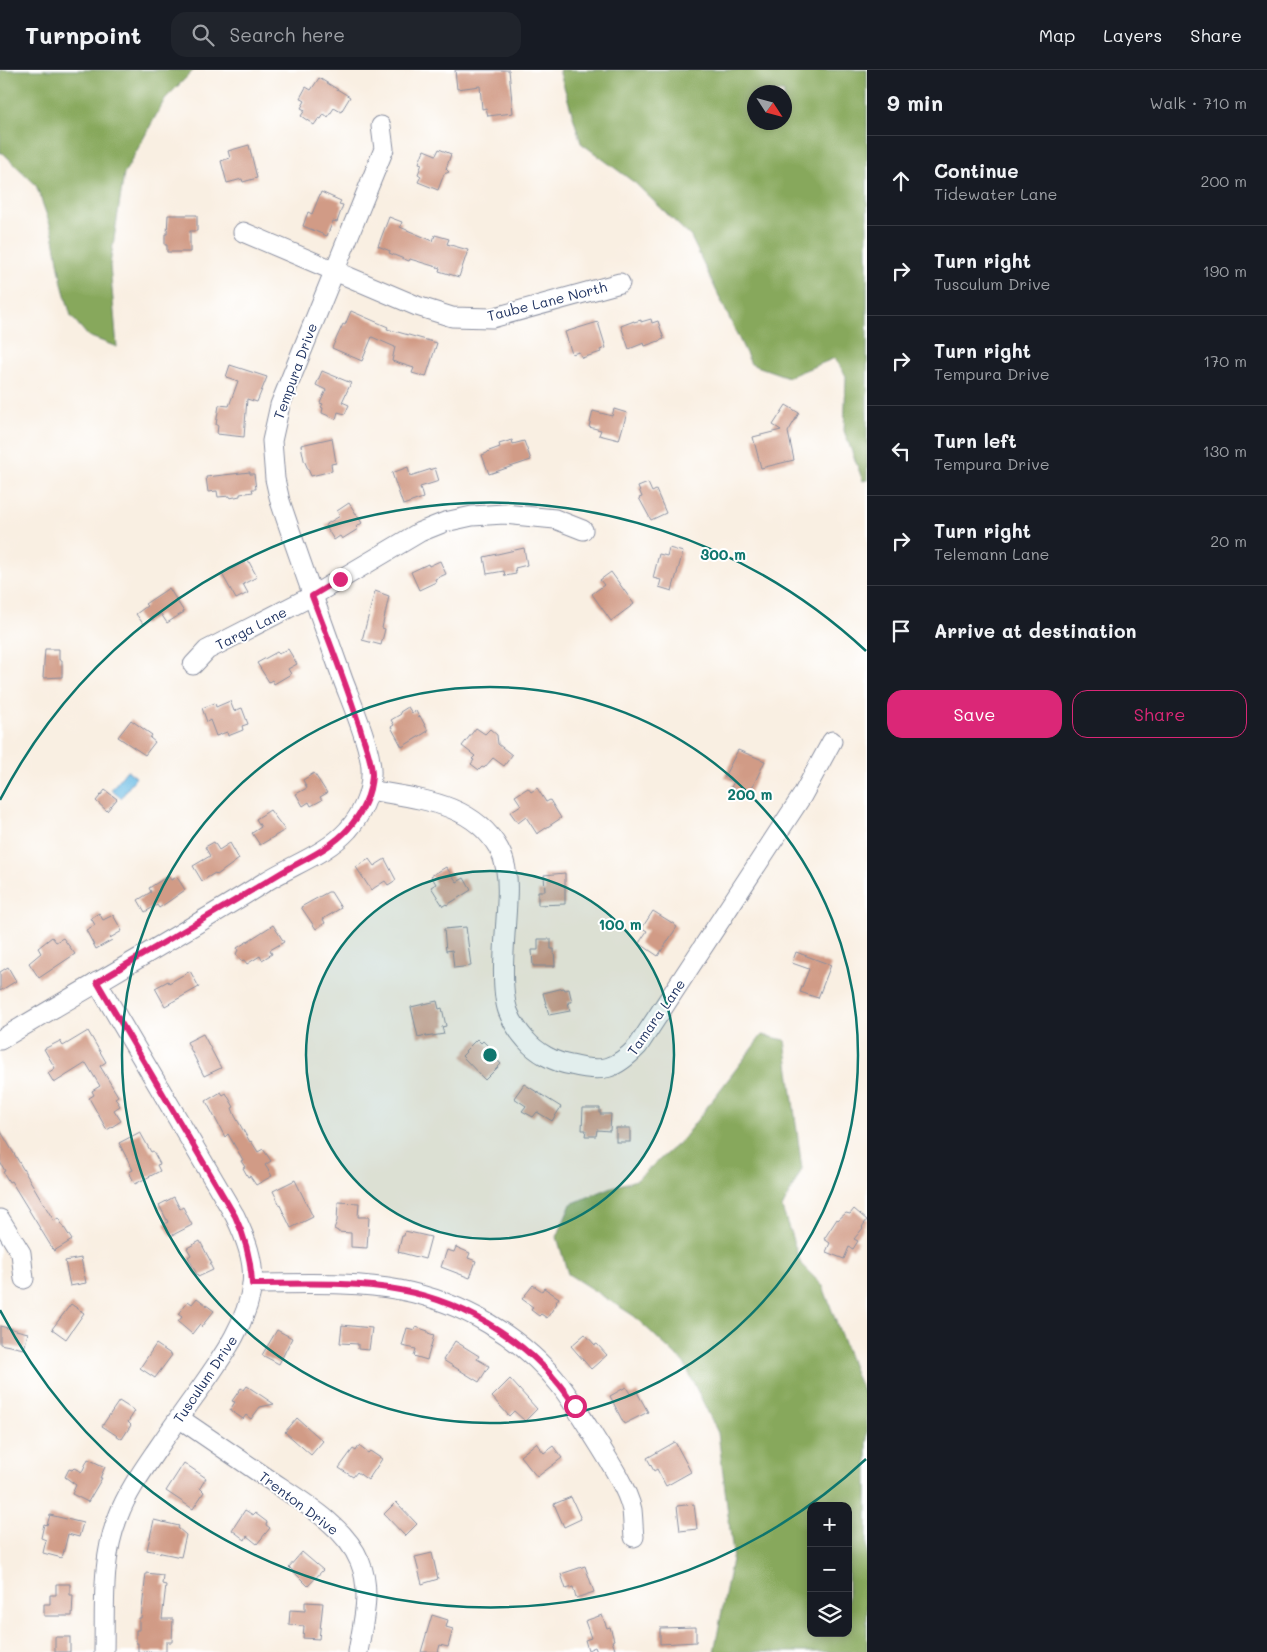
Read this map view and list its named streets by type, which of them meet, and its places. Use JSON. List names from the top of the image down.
{
  "streets": {
    "street": [
      "Taube Lane North",
      "Tempura Drive",
      "Targa Lane",
      "Tamara Lane",
      "Tusculum Drive",
      "Trenton Drive"
    ]
  },
  "crossings": [
    ["Taube Lane North", "Tempura Drive"],
    ["Tempura Drive", "Targa Lane"],
    ["Tempura Drive", "Tamara Lane"],
    ["Tempura Drive", "Tusculum Drive"],
    ["Tusculum Drive", "Trenton Drive"]
  ],
  "north": "bottom right",
  "page": {
    "header": "Turnpoint",
    "search": "Search here",
    "nav": ["Map", "Layers", "Share"],
    "heading": ["9 min", "Walk · 710 m"],
    "list": [
      ["Continue", "Tidewater Lane", "200 m"],
      ["Turn right", "Tusculum Drive", "190 m"],
      ["Turn right", "Tempura Drive", "170 m"],
      ["Turn left", "Tempura Drive", "130 m"],
      ["Turn right", "Telemann Lane", "20 m"],
      "Arrive at destination"
    ],
    "buttons": ["Save", "Share"],
    "map_buttons": ["+", "−"]
  },
  "rings": ["300 m", "200 m", "100 m"]
}
